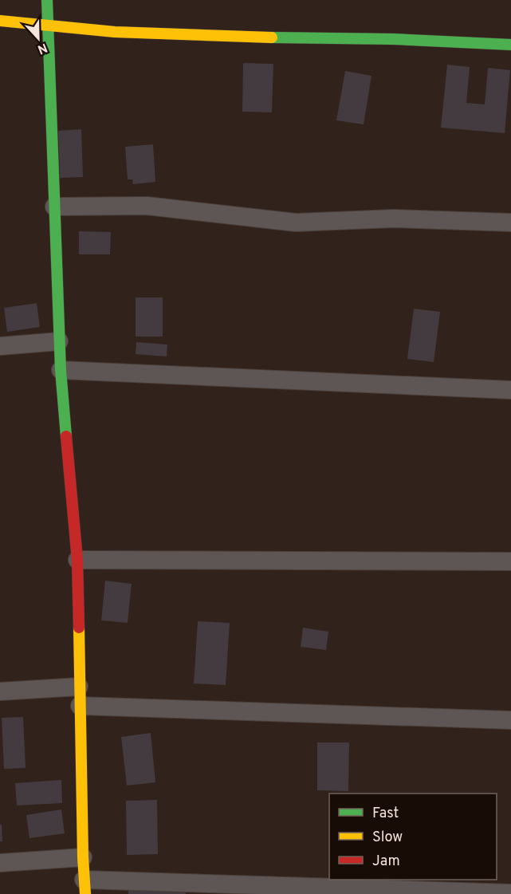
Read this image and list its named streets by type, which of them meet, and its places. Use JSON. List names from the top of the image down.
{
  "legend": ["Fast", "Slow", "Jam"],
  "north": "bottom"
}
